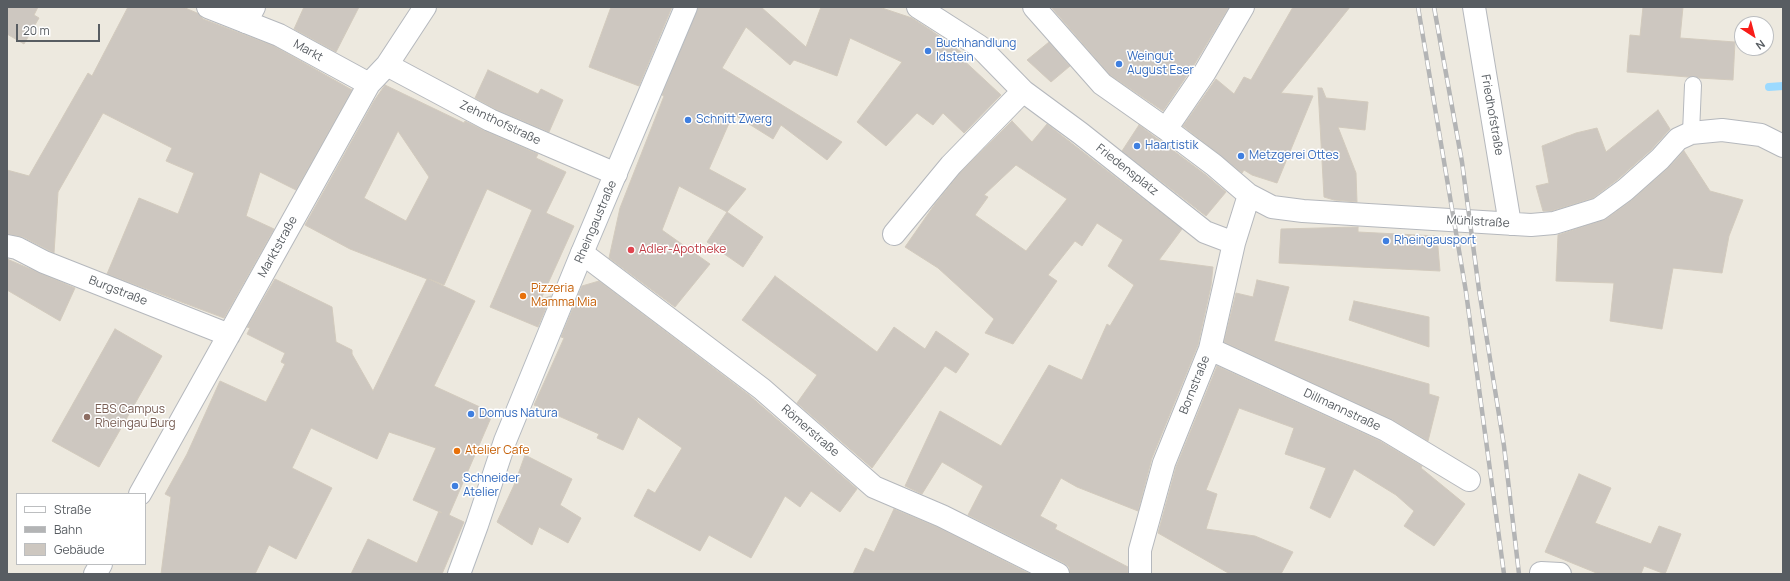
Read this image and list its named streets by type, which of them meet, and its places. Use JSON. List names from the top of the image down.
{
  "streets": {
    "street": [
      "Markt",
      "Friedhofstraße",
      "Zehnthofstraße",
      "Friedensplatz",
      "Rheingaustraße",
      "Mühlstraße",
      "Marktstraße",
      "Burgstraße",
      "Bornstraße",
      "Dillmannstraße",
      "Römerstraße"
    ]
  },
  "crossings": [
    ["Markt", "Marktstraße"],
    ["Friedhofstraße", "Mühlstraße"],
    ["Zehnthofstraße", "Rheingaustraße"],
    ["Zehnthofstraße", "Marktstraße"],
    ["Friedensplatz", "Bornstraße"],
    ["Rheingaustraße", "Römerstraße"],
    ["Mühlstraße", "Bornstraße"],
    ["Marktstraße", "Burgstraße"],
    ["Bornstraße", "Dillmannstraße"]
  ],
  "places": [
    "Buchhandlung Idstein",
    "Weingut August Eser",
    "Schnitt Zwerg",
    "Haartistik",
    "Metzgerei Ottes",
    "Rheingausport",
    "Adler-Apotheke",
    "Pizzeria Mamma Mia",
    "Domus Natura",
    "EBS Campus Rheingau Burg",
    "Atelier Cafe",
    "Schneider Atelier"
  ],
  "legend": ["Straße", "Bahn", "Gebäude"],
  "scale_bar": "20 m",
  "north": "bottom right"
}
